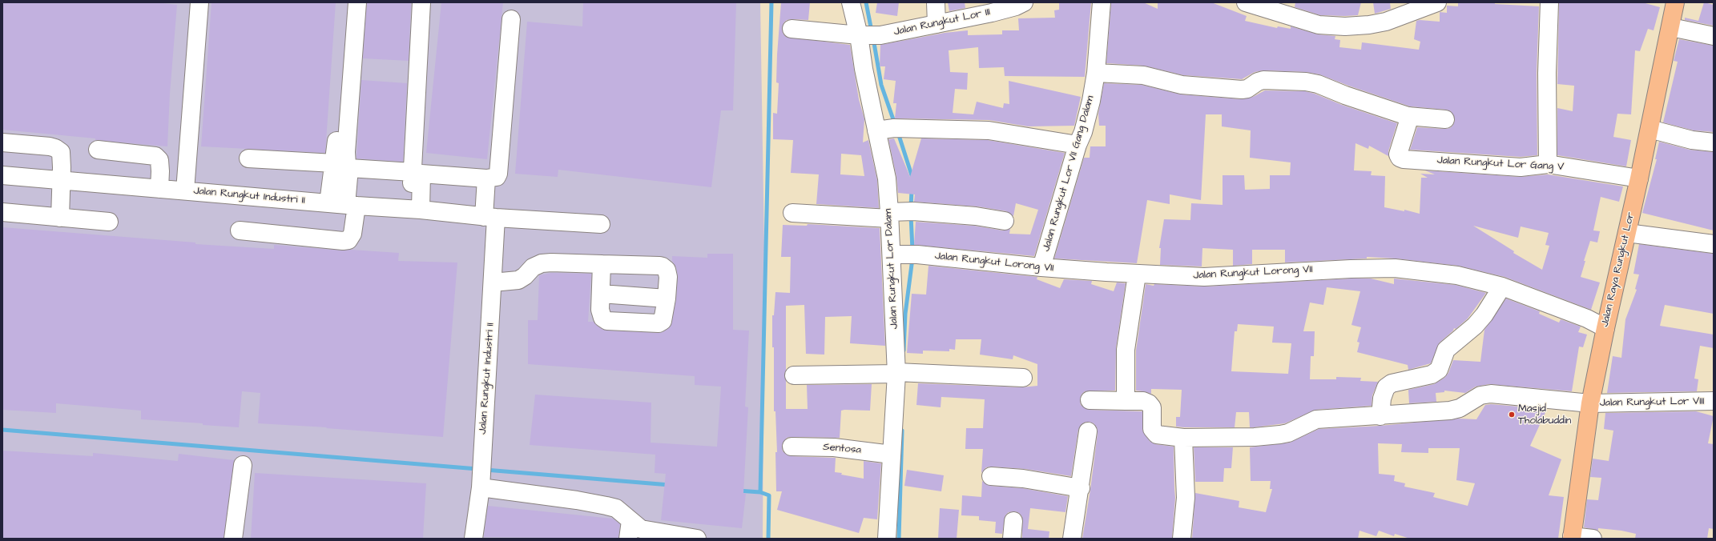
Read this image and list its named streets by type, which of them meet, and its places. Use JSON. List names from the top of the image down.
{
  "streets": {
    "main road": ["Jalan Raya Rungkut Lor"],
    "street": [
      "Jalan Rungkut Lor III",
      "Jalan Rungkut Lor Gang V",
      "Jalan Rungkut Lor VII Gang Dalam",
      "Jalan Rungkut Industri II",
      "Jalan Rungkut Lorong VII",
      "Jalan Rungkut Lor Dalam",
      "Jalan Rungkut Lor VIII",
      "Sentosa"
    ]
  },
  "crossings": [
    ["Jalan Rungkut Lor III", "Jalan Rungkut Lor Dalam"],
    ["Jalan Rungkut Lor Gang V", "Jalan Raya Rungkut Lor"],
    ["Jalan Rungkut Lor VII Gang Dalam", "Jalan Rungkut Lorong VII"],
    ["Jalan Rungkut Lorong VII", "Jalan Rungkut Lor Dalam"],
    ["Jalan Rungkut Lorong VII", "Jalan Raya Rungkut Lor"],
    ["Jalan Rungkut Lor Dalam", "Sentosa"],
    ["Jalan Raya Rungkut Lor", "Jalan Rungkut Lor VIII"]
  ],
  "places": ["Masjid Tholabuddin"]
}
